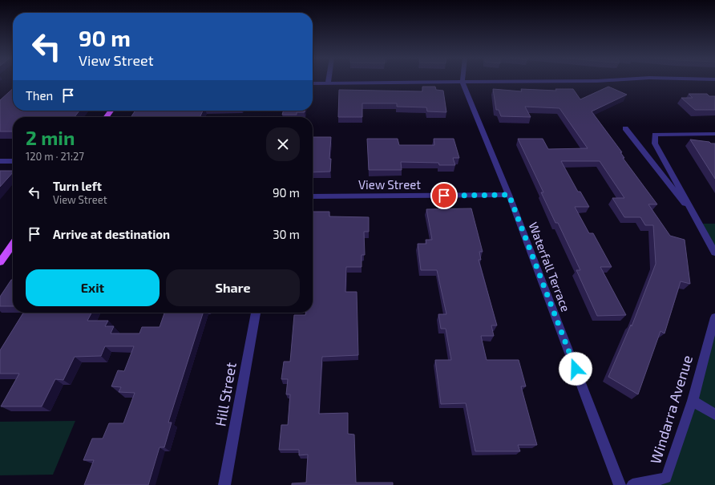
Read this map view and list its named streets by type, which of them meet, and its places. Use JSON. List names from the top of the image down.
{
  "streets": {
    "street": [
      "View Street",
      "Waterfall Terrace",
      "Hill Street",
      "Windarra Avenue"
    ]
  },
  "crossings": [
    ["View Street", "Waterfall Terrace"]
  ],
  "page": {
    "turn": ["90 m", "View Street"],
    "then": "Then",
    "heading": ["2 min", "120 m · 21:27"],
    "list": [
      {
        "name": "Turn left",
        "note": "View Street",
        "value": "90 m"
      },
      {
        "name": "Arrive at destination",
        "value": "30 m"
      }
    ],
    "buttons": ["Exit", "Share"]
  }
}
